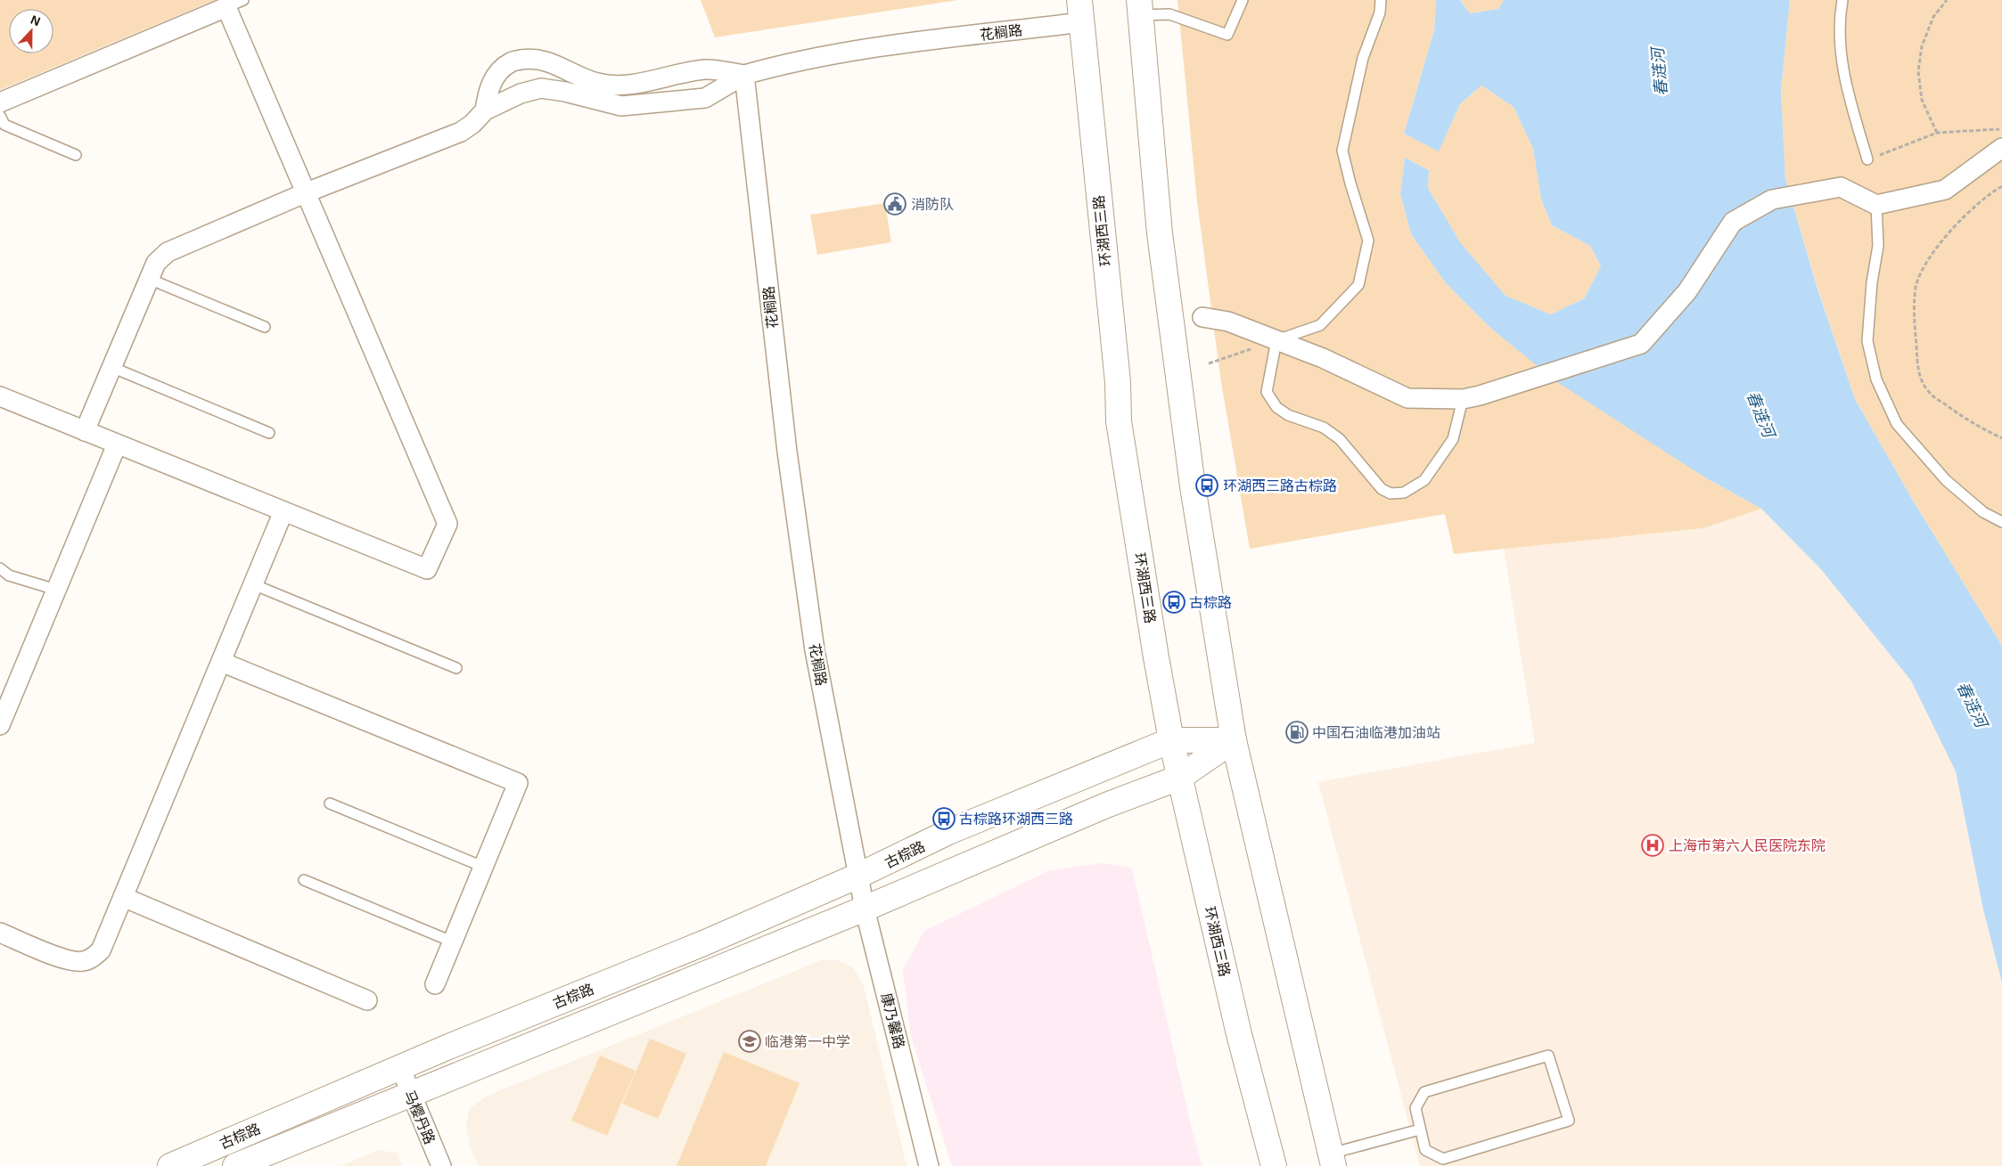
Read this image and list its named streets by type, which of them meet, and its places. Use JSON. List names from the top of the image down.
{
  "streets": {
    "main road": ["环湖西三路", "古棕路"],
    "street": ["花榈路", "康乃馨路", "马樱丹路"]
  },
  "crossings": [
    ["花榈路", "环湖西三路"],
    ["花榈路", "古棕路"],
    ["花榈路", "康乃馨路"],
    ["环湖西三路", "古棕路"],
    ["古棕路", "康乃馨路"],
    ["古棕路", "马樱丹路"]
  ],
  "water": ["春涟河"],
  "places": {
    "public building": ["消防队"],
    "bus stop": ["环湖西三路古棕路", "古棕路", "古棕路环湖西三路"],
    "fuel station": ["中国石油临港加油站"],
    "hospital": ["上海市第六人民医院东院"],
    "school or university": ["临港第一中学"]
  },
  "north": "top"
}
